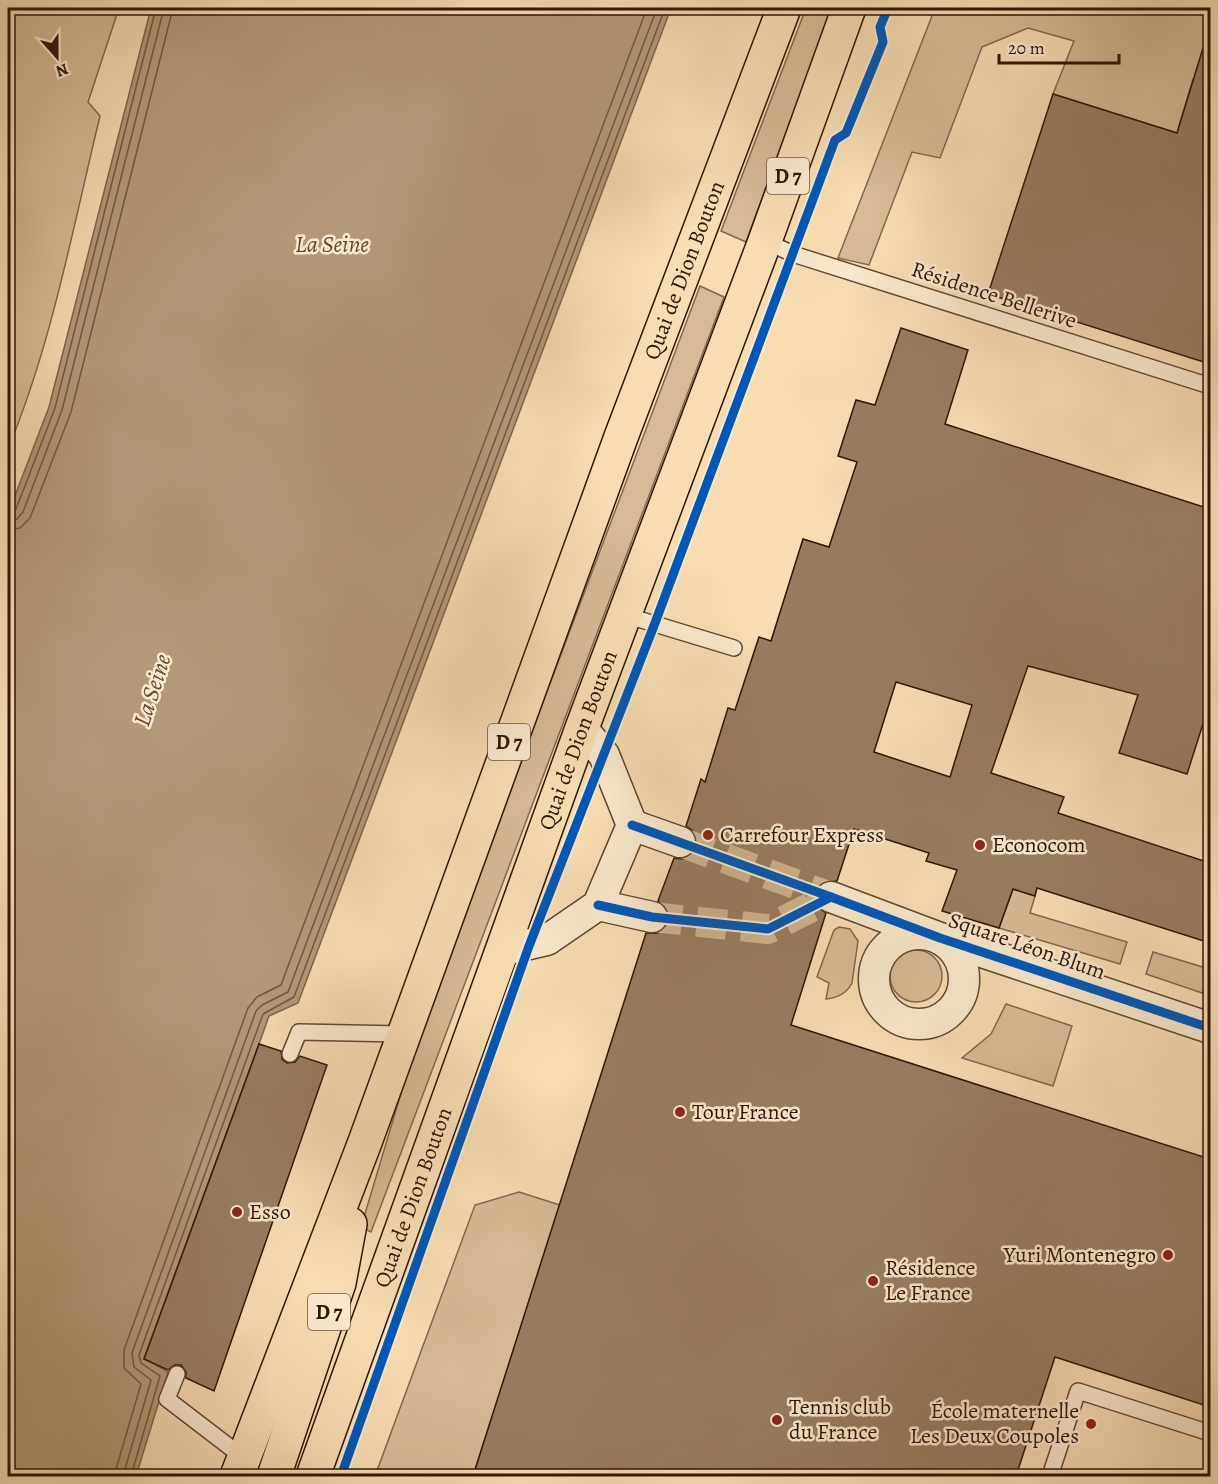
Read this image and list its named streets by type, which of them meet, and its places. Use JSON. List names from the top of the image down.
{
  "streets": {
    "main road": ["D 7", "Quai de Dion Bouton"],
    "street": ["Square Léon Blum"],
    "lane": ["Résidence Bellerive"]
  },
  "crossings": [
    ["Quai de Dion Bouton", "Résidence Bellerive"]
  ],
  "water": ["La Seine"],
  "places": [
    "Carrefour Express",
    "Econocom",
    "Tour France",
    "Esso",
    "Yuri Montenegro",
    "Résidence Le France",
    "Tennis club du France",
    "École maternelle Les Deux Coupoles"
  ],
  "scale_bar": "20 m",
  "north": "bottom"
}
